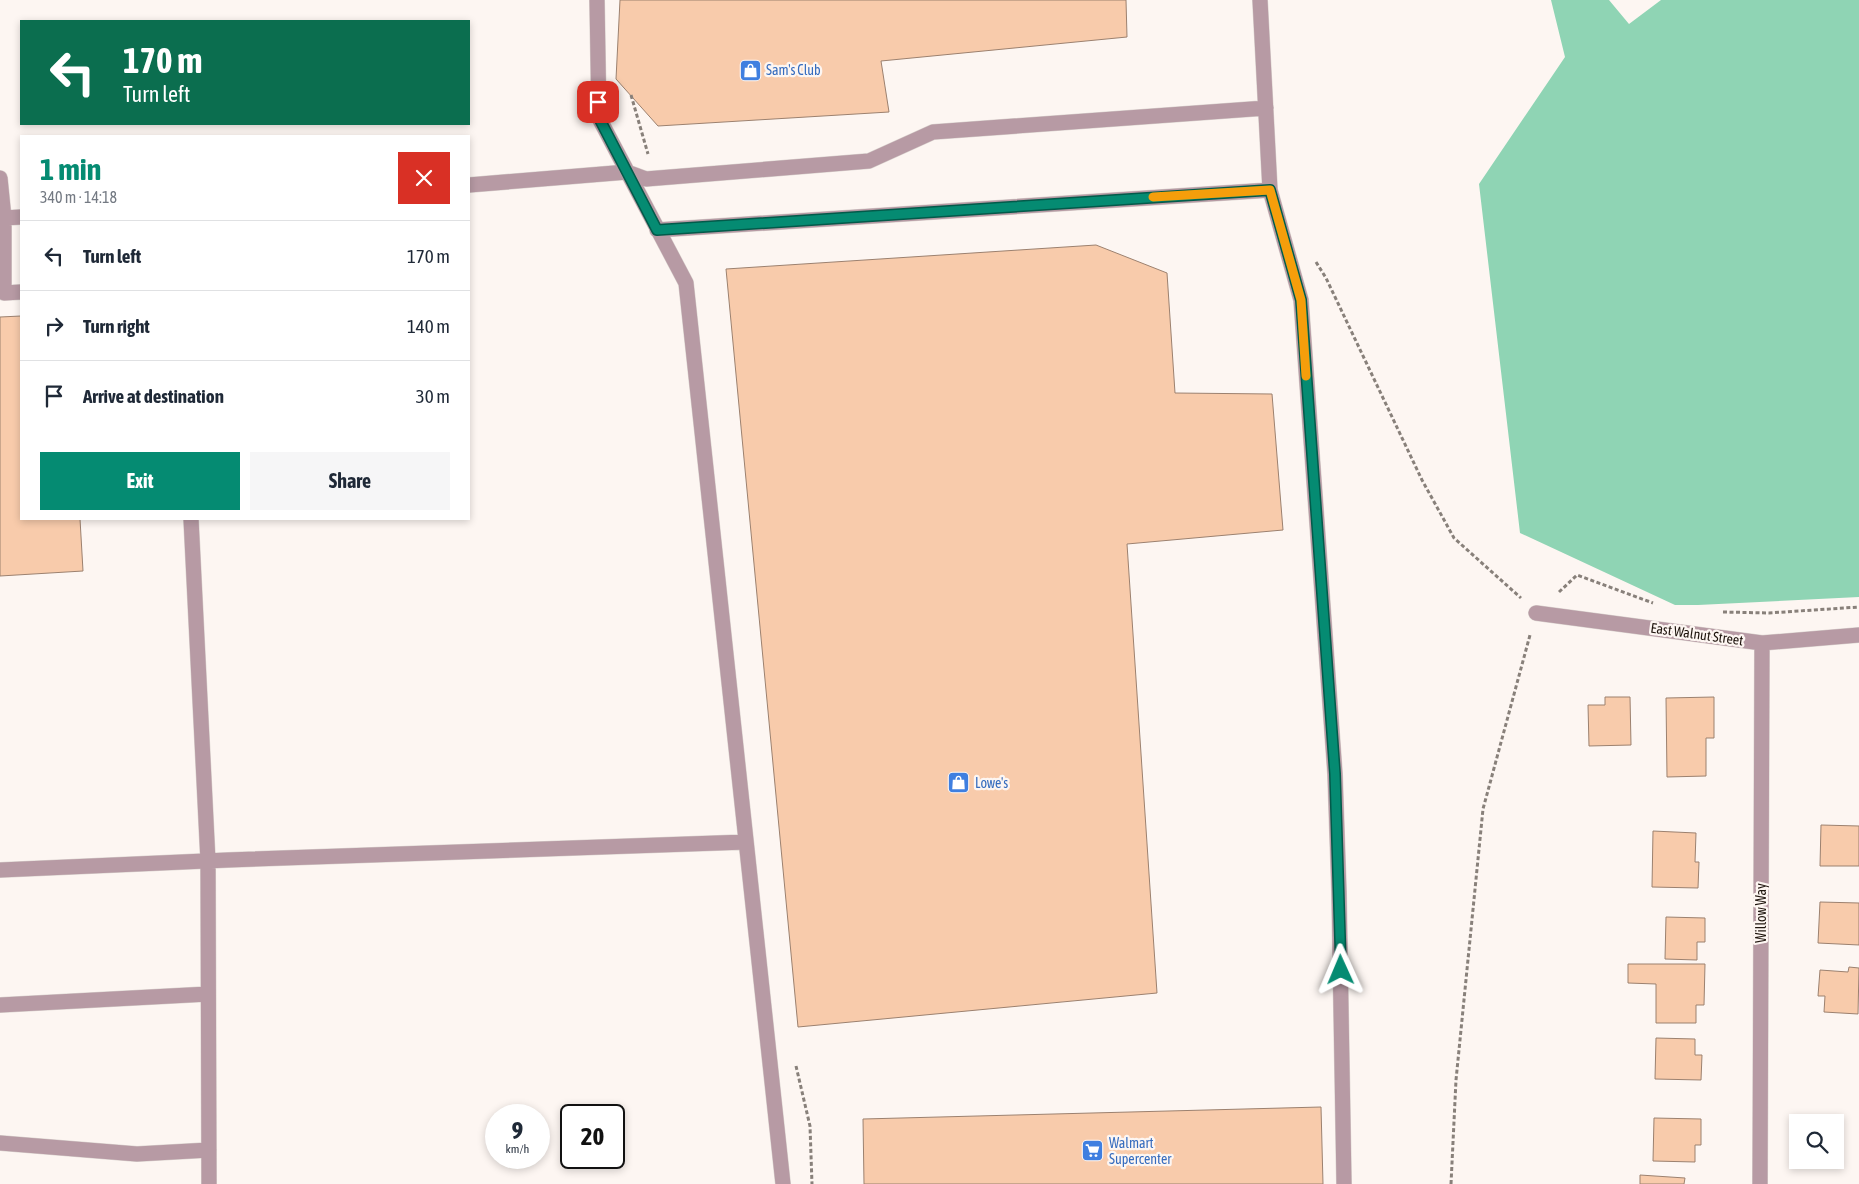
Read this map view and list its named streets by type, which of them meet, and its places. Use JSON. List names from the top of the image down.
{
  "streets": {
    "street": ["East Walnut Street", "Willow Way"]
  },
  "crossings": [
    ["East Walnut Street", "Willow Way"]
  ],
  "places": {
    "shop": ["Sam's Club", "Lowe's"],
    "supermarket": ["Walmart Supercenter"]
  },
  "page": {
    "turn": ["170 m", "Turn left"],
    "heading": ["1 min", "340 m · 14:18"],
    "list": [
      {
        "name": "Turn left",
        "value": "170 m"
      },
      {
        "name": "Turn right",
        "value": "140 m"
      },
      {
        "name": "Arrive at destination",
        "value": "30 m"
      }
    ],
    "buttons": ["Exit", "Share"],
    "speed": "9 km/h",
    "limit": "20"
  }
}
